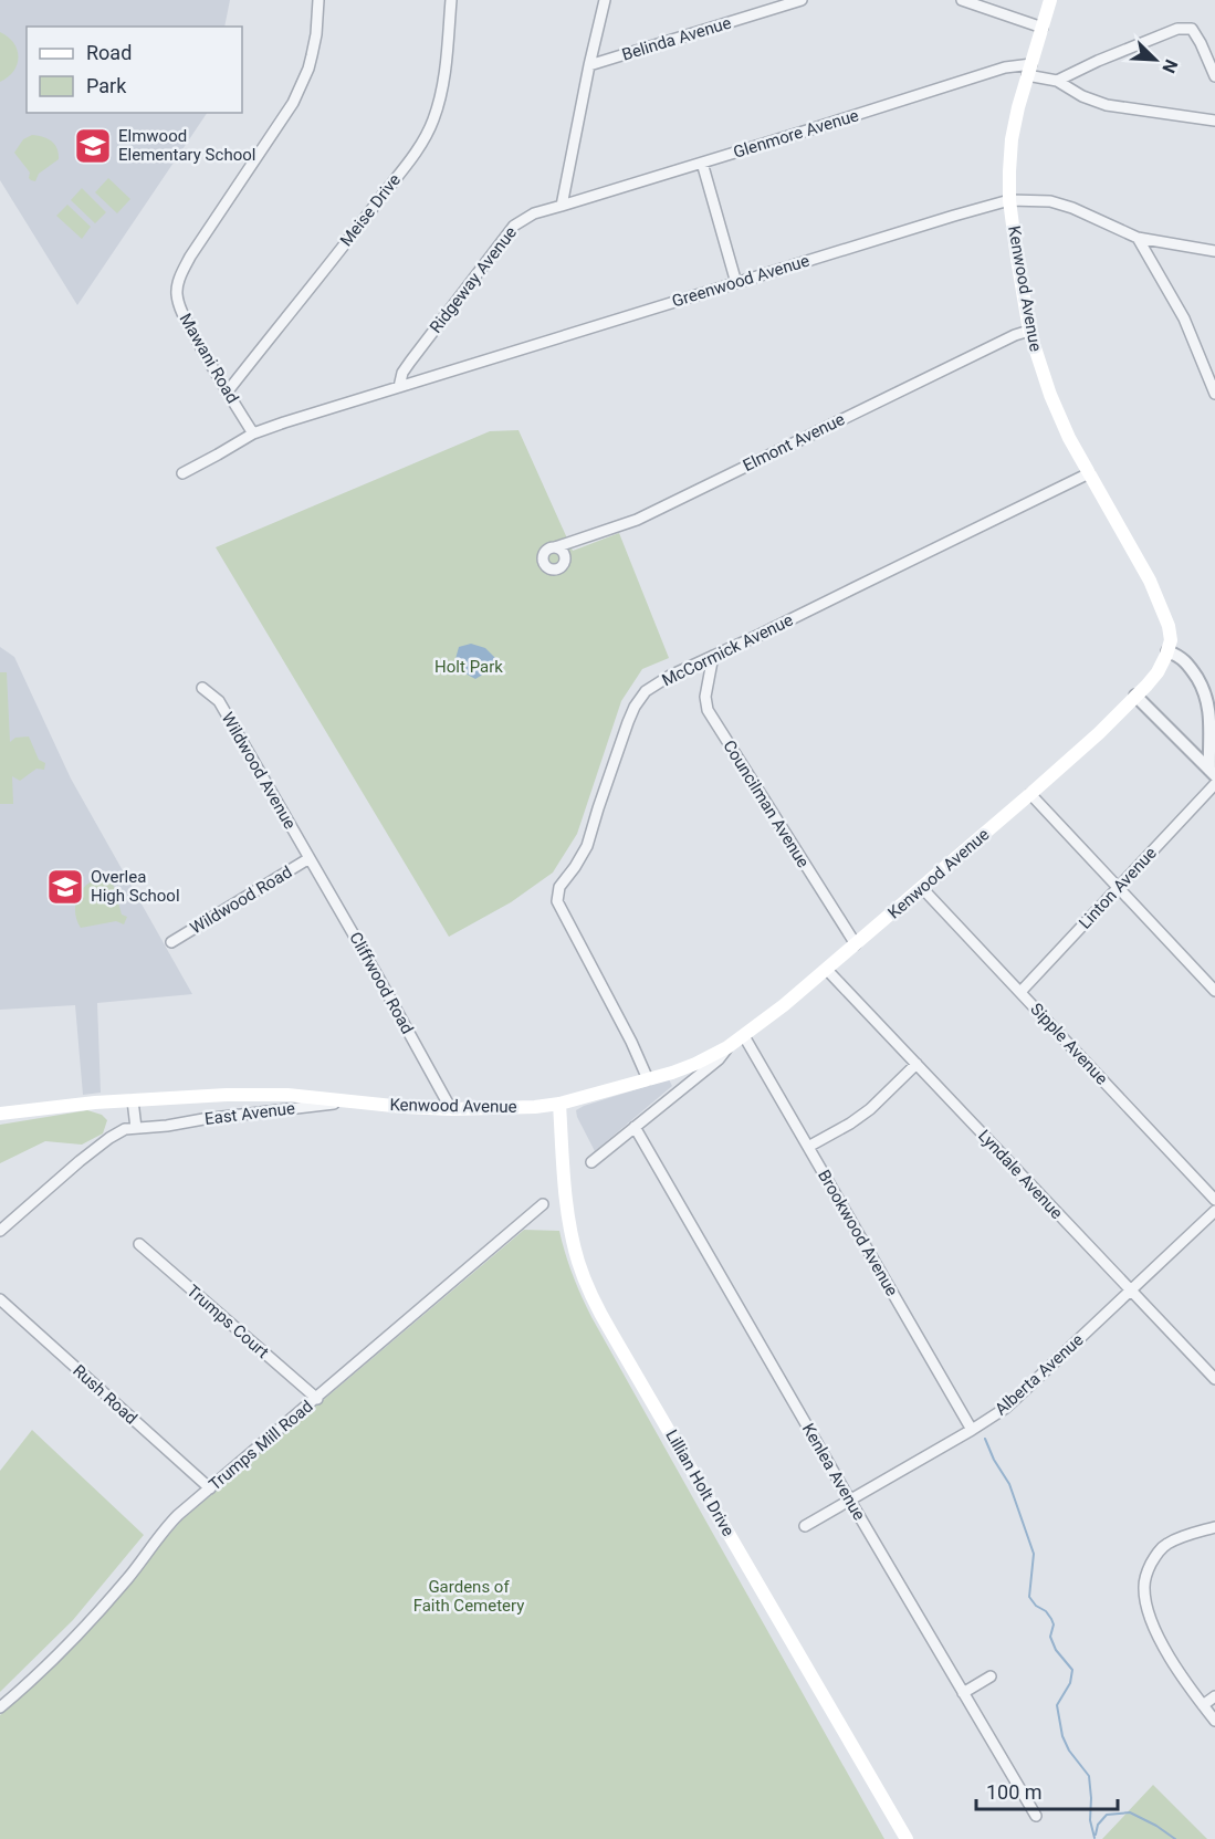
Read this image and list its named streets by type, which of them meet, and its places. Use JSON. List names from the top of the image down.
{
  "streets": {
    "main road": ["Kenwood Avenue", "Lillian Holt Drive"],
    "street": [
      "Belinda Avenue",
      "Glenmore Avenue",
      "Meise Drive",
      "Ridgeway Avenue",
      "Greenwood Avenue",
      "Mawani Road",
      "Elmont Avenue",
      "McCormick Avenue",
      "Wildwood Avenue",
      "Councilman Avenue",
      "Linton Avenue",
      "Wildwood Road",
      "Cliffwood Road",
      "Sipple Avenue",
      "East Avenue",
      "Lyndale Avenue",
      "Brookwood Avenue",
      "Trumps Court",
      "Alberta Avenue",
      "Rush Road",
      "Trumps Mill Road",
      "Kenlea Avenue"
    ]
  },
  "crossings": [
    ["Glenmore Avenue", "Ridgeway Avenue"],
    ["Glenmore Avenue", "Kenwood Avenue"],
    ["Meise Drive", "Mawani Road"],
    ["Ridgeway Avenue", "Greenwood Avenue"],
    ["Greenwood Avenue", "Kenwood Avenue"],
    ["Greenwood Avenue", "Mawani Road"],
    ["Kenwood Avenue", "Elmont Avenue"],
    ["Kenwood Avenue", "McCormick Avenue"],
    ["Kenwood Avenue", "Councilman Avenue"],
    ["Kenwood Avenue", "Cliffwood Road"],
    ["Kenwood Avenue", "Sipple Avenue"],
    ["Kenwood Avenue", "East Avenue"],
    ["Kenwood Avenue", "Lyndale Avenue"],
    ["Kenwood Avenue", "Brookwood Avenue"],
    ["Kenwood Avenue", "Lillian Holt Drive"],
    ["McCormick Avenue", "Councilman Avenue"],
    ["Wildwood Avenue", "Wildwood Road"],
    ["Wildwood Avenue", "Cliffwood Road"],
    ["Linton Avenue", "Sipple Avenue"],
    ["Wildwood Road", "Cliffwood Road"],
    ["Lyndale Avenue", "Alberta Avenue"],
    ["Brookwood Avenue", "Alberta Avenue"],
    ["Trumps Court", "Trumps Mill Road"],
    ["Alberta Avenue", "Kenlea Avenue"],
    ["Rush Road", "Trumps Mill Road"]
  ],
  "parks": ["Holt Park", "Gardens of Faith Cemetery"],
  "places": {
    "school or university": ["Elmwood Elementary School", "Overlea High School"]
  },
  "legend": ["Road", "Park"],
  "scale_bar": "100 m",
  "north": "bottom right"
}
